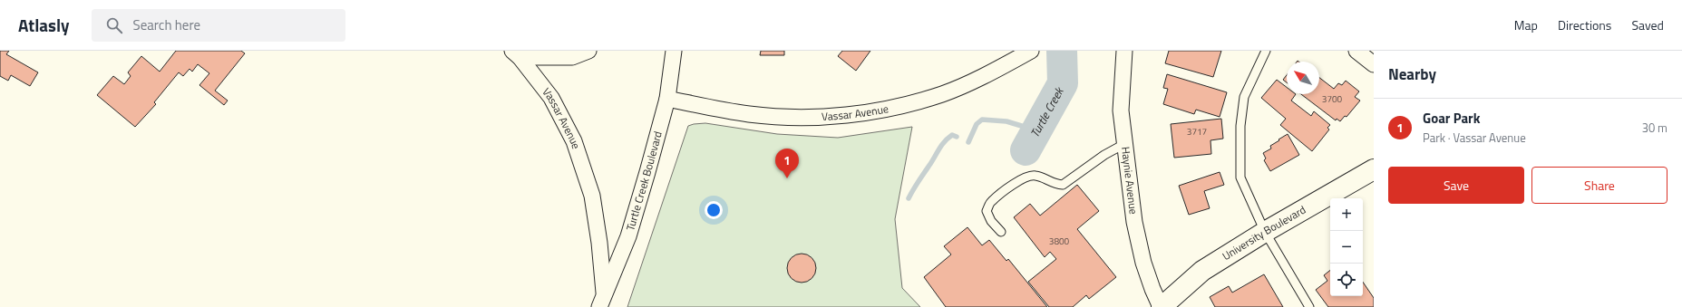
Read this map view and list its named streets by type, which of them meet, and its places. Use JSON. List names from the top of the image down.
{
  "streets": {
    "street": [
      "Vassar Avenue",
      "Turtle Creek Boulevard",
      "Haynie Avenue",
      "University Boulevard"
    ]
  },
  "crossings": [
    ["Vassar Avenue", "Turtle Creek Boulevard"],
    ["Haynie Avenue", "University Boulevard"]
  ],
  "water": ["Turtle Creek"],
  "house_numbers": ["3700", "3717", "3800"],
  "north": "top left",
  "page": {
    "header": "Atlasly",
    "search": "Search here",
    "nav": ["Map", "Directions", "Saved"],
    "heading": "Nearby",
    "list": [
      {
        "mark": "1",
        "name": "Goar Park",
        "note": "Park · Vassar Avenue",
        "value": "30 m"
      }
    ],
    "pins": "1",
    "buttons": ["Save", "Share"],
    "map_buttons": ["+", "−"]
  }
}
